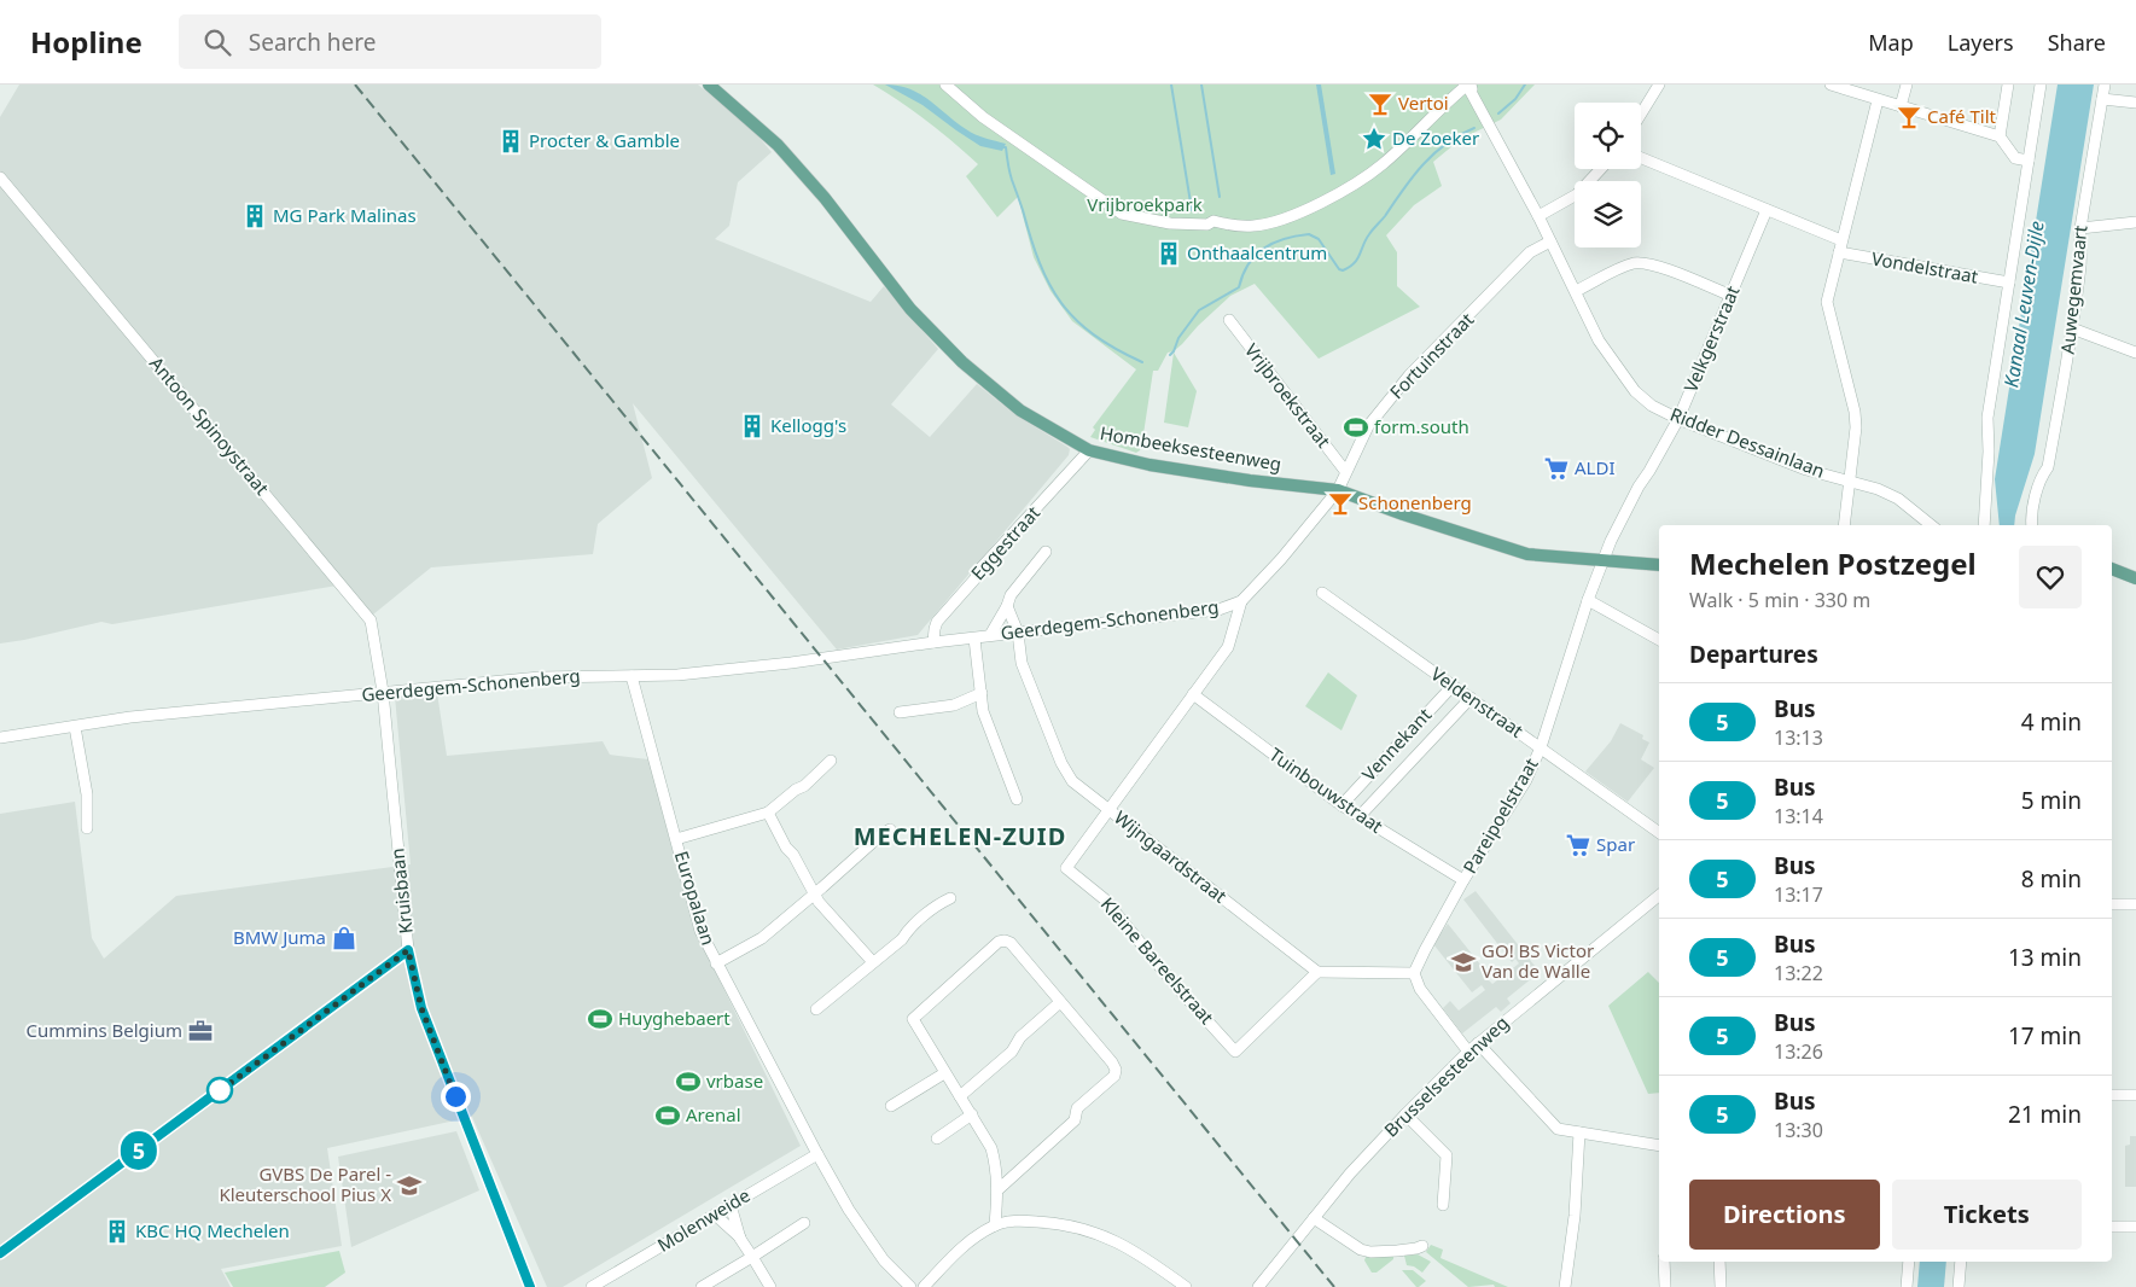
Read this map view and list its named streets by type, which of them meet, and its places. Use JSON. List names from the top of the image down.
{
  "streets": {
    "main road": ["Hombeeksesteenweg"],
    "street": [
      "Vondelstraat",
      "Auwegemvaart",
      "Velkgerstraat",
      "Fortuinstraat",
      "Vrijbroekstraat",
      "Antoon Spinoystraat",
      "Ridder Dessainlaan",
      "Eggestraat",
      "Geerdegem-Schonenberg",
      "Veldenstraat",
      "Vennekant",
      "Tuinbouwstraat",
      "Pareipoelstraat",
      "Wijngaardstraat",
      "Kruisbaan",
      "Europalaan",
      "Kleine Bareelstraat",
      "Brusselsesteenweg",
      "Molenweide"
    ]
  },
  "crossings": [
    ["Velkgerstraat", "Ridder Dessainlaan"],
    ["Velkgerstraat", "Hombeeksesteenweg"],
    ["Velkgerstraat", "Pareipoelstraat"],
    ["Fortuinstraat", "Vrijbroekstraat"],
    ["Fortuinstraat", "Ridder Dessainlaan"],
    ["Fortuinstraat", "Hombeeksesteenweg"],
    ["Fortuinstraat", "Geerdegem-Schonenberg"],
    ["Antoon Spinoystraat", "Geerdegem-Schonenberg"],
    ["Antoon Spinoystraat", "Kruisbaan"],
    ["Hombeeksesteenweg", "Eggestraat"],
    ["Hombeeksesteenweg", "Geerdegem-Schonenberg"],
    ["Hombeeksesteenweg", "Pareipoelstraat"],
    ["Eggestraat", "Geerdegem-Schonenberg"],
    ["Geerdegem-Schonenberg", "Wijngaardstraat"],
    ["Geerdegem-Schonenberg", "Kruisbaan"],
    ["Geerdegem-Schonenberg", "Europalaan"],
    ["Geerdegem-Schonenberg", "Kleine Bareelstraat"],
    ["Veldenstraat", "Vennekant"],
    ["Veldenstraat", "Pareipoelstraat"],
    ["Vennekant", "Tuinbouwstraat"],
    ["Tuinbouwstraat", "Pareipoelstraat"],
    ["Tuinbouwstraat", "Kleine Bareelstraat"],
    ["Wijngaardstraat", "Kleine Bareelstraat"],
    ["Europalaan", "Molenweide"]
  ],
  "districts": ["MECHELEN-ZUID"],
  "water": ["Kanaal Leuven-Dijle"],
  "parks": ["Vrijbroekpark"],
  "places": {
    "bar": ["Vertoi", "Café Tilt", "Schonenberg"],
    "place": ["De Zoeker"],
    "building": [
      "Procter & Gamble",
      "MG Park Malinas",
      "Onthaalcentrum",
      "Kellogg's",
      "KBC HQ Mechelen"
    ],
    "sports": [
      "form.south",
      "Huyghebaert",
      "vrbase",
      "Arenal"
    ],
    "supermarket": ["ALDI", "Spar"],
    "shop": ["BMW Juma"],
    "school or university": ["GO! BS Victor Van de Walle", "GVBS De Parel - Kleuterschool Pius X"],
    "office": ["Cummins Belgium"]
  },
  "lines": ["bus line 5"],
  "page": {
    "header": "Hopline",
    "search": "Search here",
    "nav": ["Map", "Layers", "Share"],
    "on_map": "5",
    "heading": [
      ["Mechelen Postzegel", "Walk · 5 min · 330 m"],
      "Departures"
    ],
    "list": [
      {
        "mark": "5",
        "name": "Bus",
        "note": "13:13",
        "value": "4 min"
      },
      {
        "mark": "5",
        "name": "Bus",
        "note": "13:14",
        "value": "5 min"
      },
      {
        "mark": "5",
        "name": "Bus",
        "note": "13:17",
        "value": "8 min"
      },
      {
        "mark": "5",
        "name": "Bus",
        "note": "13:22",
        "value": "13 min"
      },
      {
        "mark": "5",
        "name": "Bus",
        "note": "13:26",
        "value": "17 min"
      },
      {
        "mark": "5",
        "name": "Bus",
        "note": "13:30",
        "value": "21 min"
      }
    ],
    "buttons": ["Directions", "Tickets"]
  }
}
